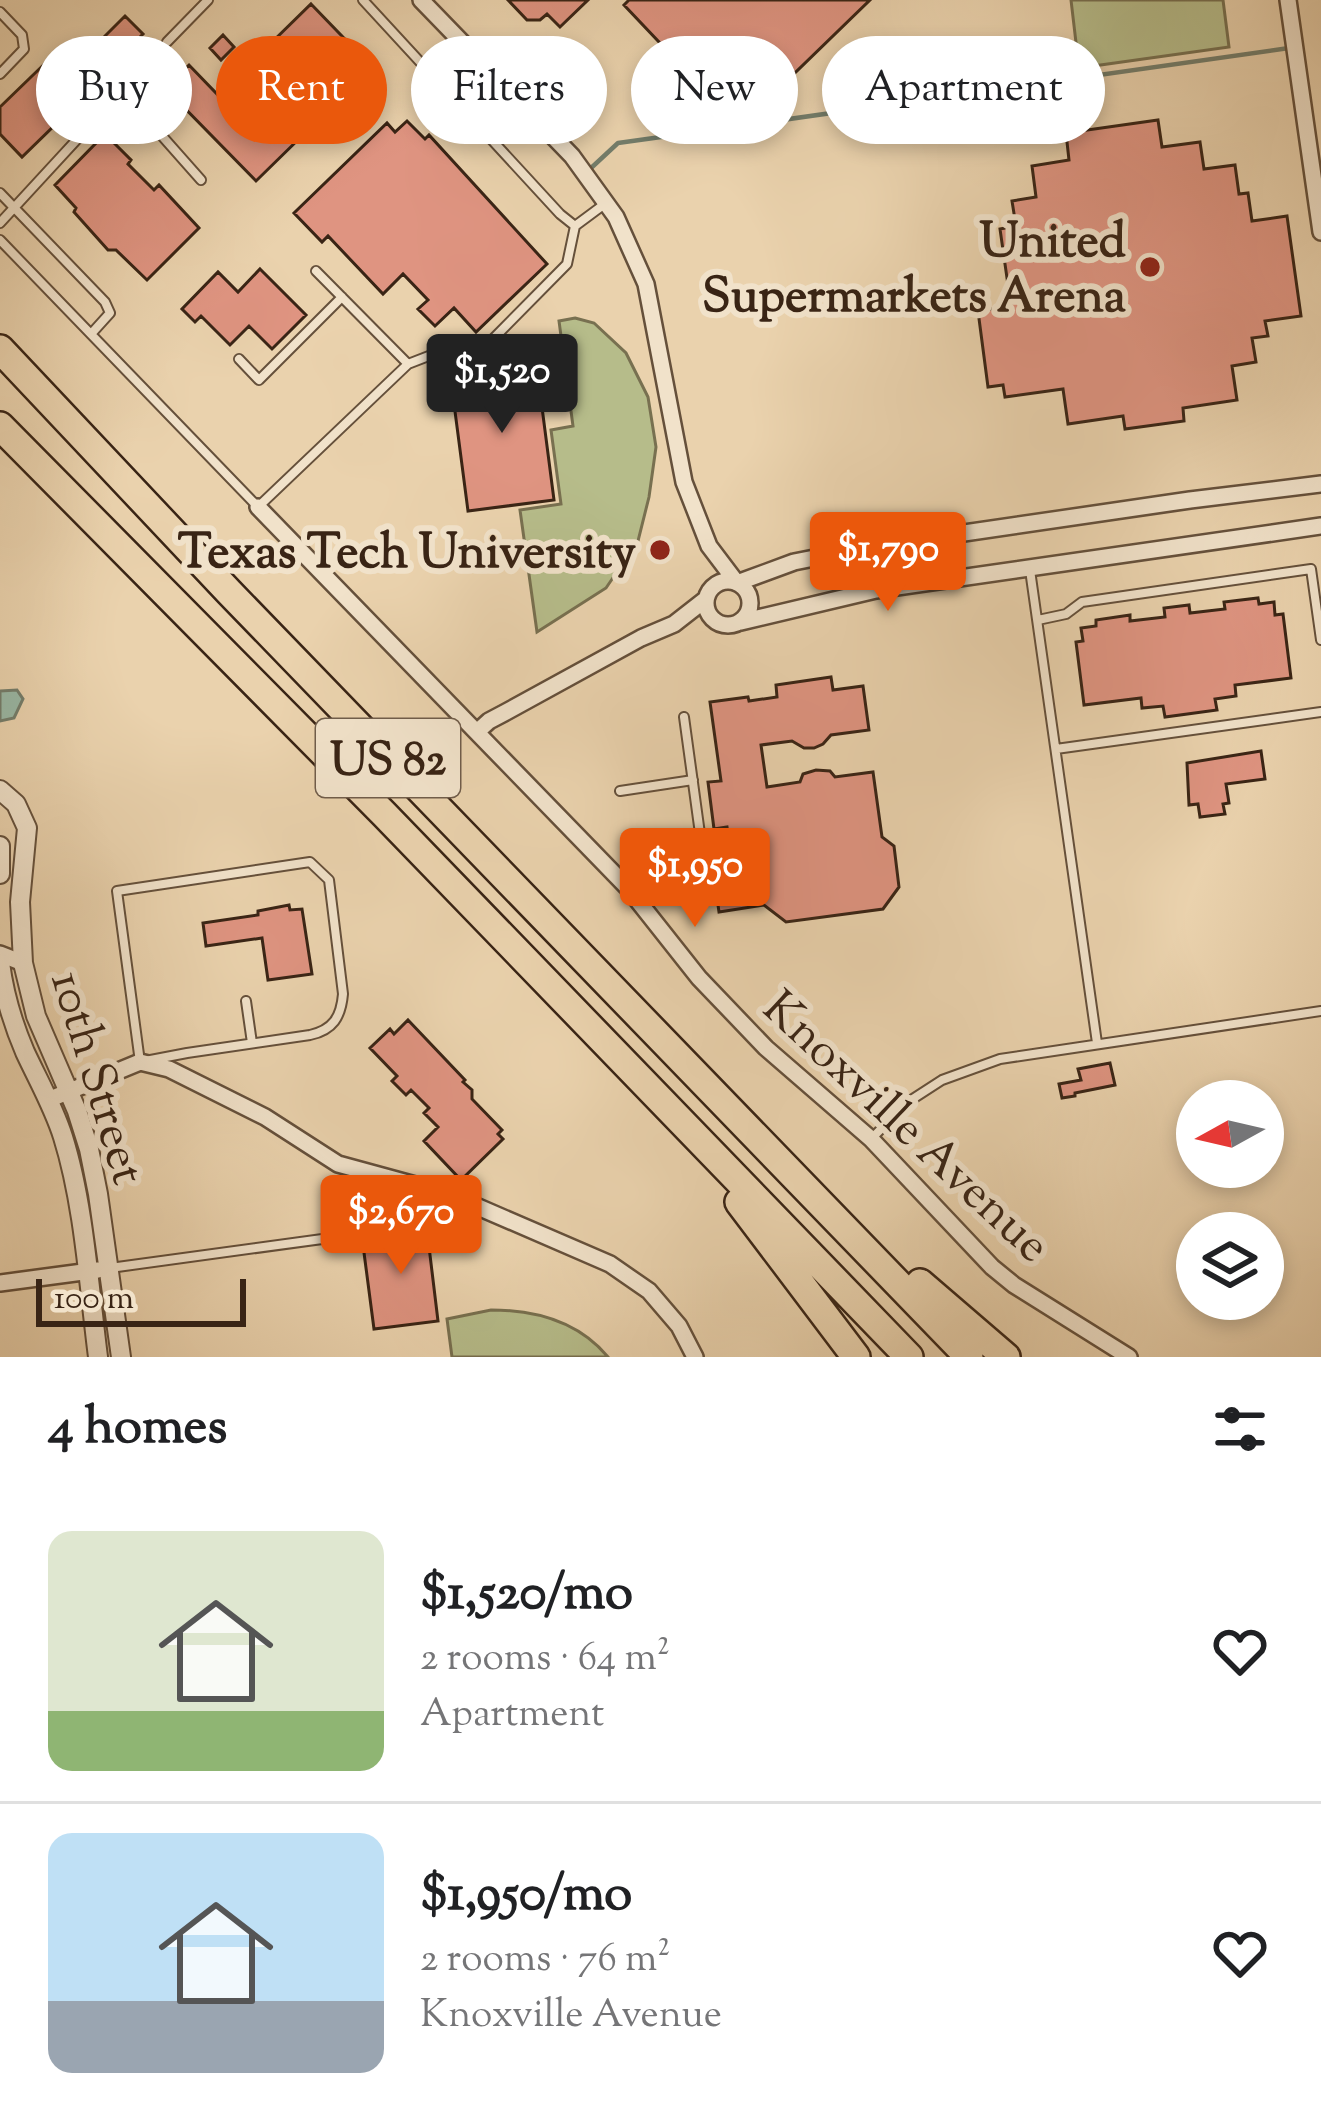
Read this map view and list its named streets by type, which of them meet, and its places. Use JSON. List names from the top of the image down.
{
  "streets": {
    "highway": ["US 82"],
    "street": ["10th Street", "Knoxville Avenue"]
  },
  "places": ["United Supermarkets Arena", "Texas Tech University"],
  "scale_bar": "100 m",
  "north": "left",
  "page": {
    "chip": [
      "Buy",
      "Rent",
      "Filters",
      "New",
      "Apartment"
    ],
    "price": [
      "$1,520",
      "$1,790",
      "$1,950",
      "$2,670"
    ],
    "scale": "100 m",
    "heading": "4 homes",
    "list": [
      {
        "name": "$1,520/mo",
        "note": "2 rooms · 64 m² · Apartment"
      },
      {
        "name": "$1,950/mo",
        "note": "2 rooms · 76 m² · Knoxville Avenue"
      }
    ]
  }
}
